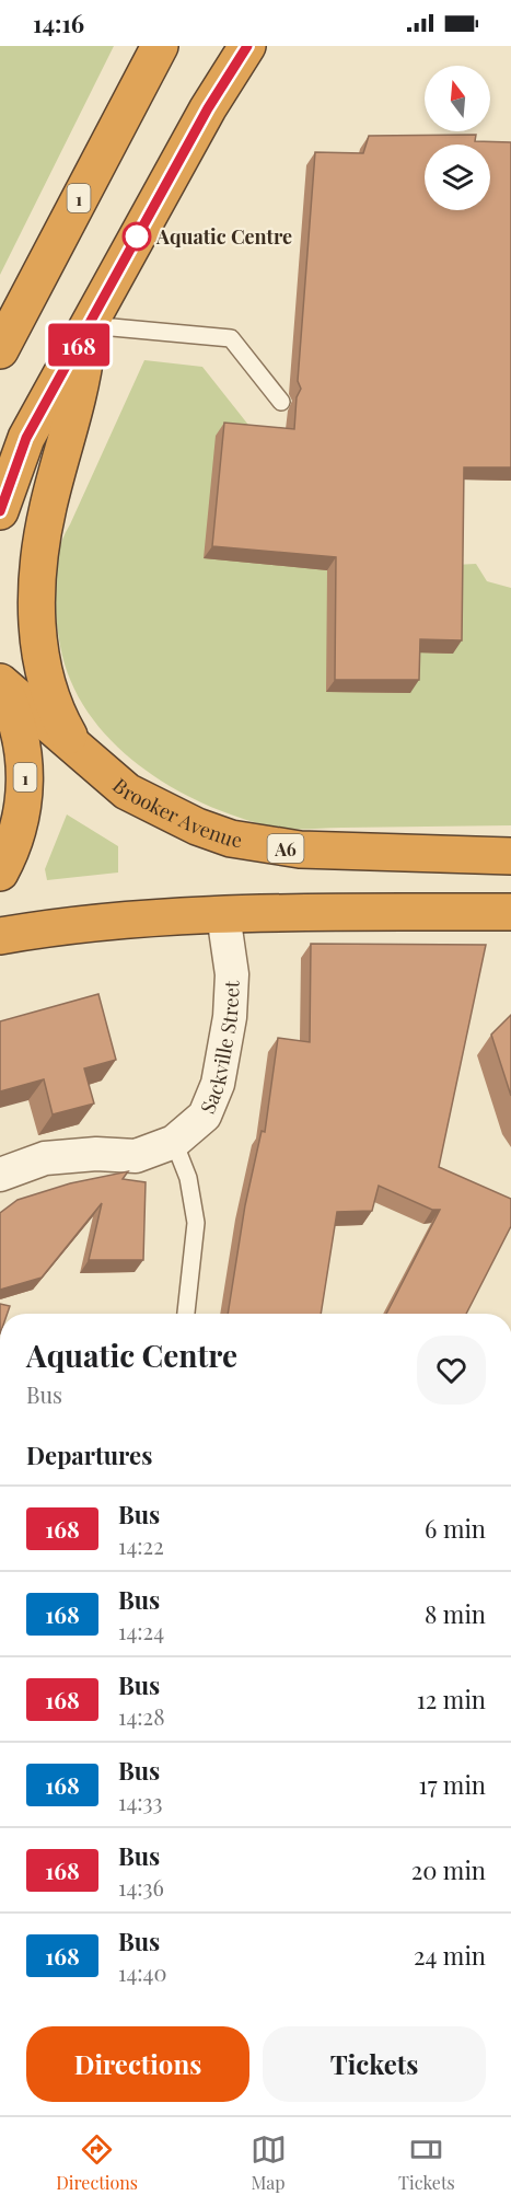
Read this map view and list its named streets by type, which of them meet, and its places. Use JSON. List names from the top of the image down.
{
  "streets": {
    "highway": ["1", "Brooker Avenue", "A6"],
    "street": ["Sackville Street"]
  },
  "crossings": [
    ["1", "Brooker Avenue"]
  ],
  "places": ["Aquatic Centre"],
  "lines": ["bus line 168"],
  "north": "top",
  "page": {
    "status": "14:16",
    "on_map": "168",
    "heading": [
      ["Aquatic Centre", "Bus"],
      "Departures"
    ],
    "list": [
      {
        "mark": "168",
        "name": "Bus",
        "note": "14:22",
        "value": "6 min"
      },
      {
        "mark": "168",
        "name": "Bus",
        "note": "14:24",
        "value": "8 min"
      },
      {
        "mark": "168",
        "name": "Bus",
        "note": "14:28",
        "value": "12 min"
      },
      {
        "mark": "168",
        "name": "Bus",
        "note": "14:33",
        "value": "17 min"
      },
      {
        "mark": "168",
        "name": "Bus",
        "note": "14:36",
        "value": "20 min"
      },
      {
        "mark": "168",
        "name": "Bus",
        "note": "14:40",
        "value": "24 min"
      }
    ],
    "buttons": ["Directions", "Tickets"],
    "tabs": ["Directions", "Map", "Tickets"]
  }
}
